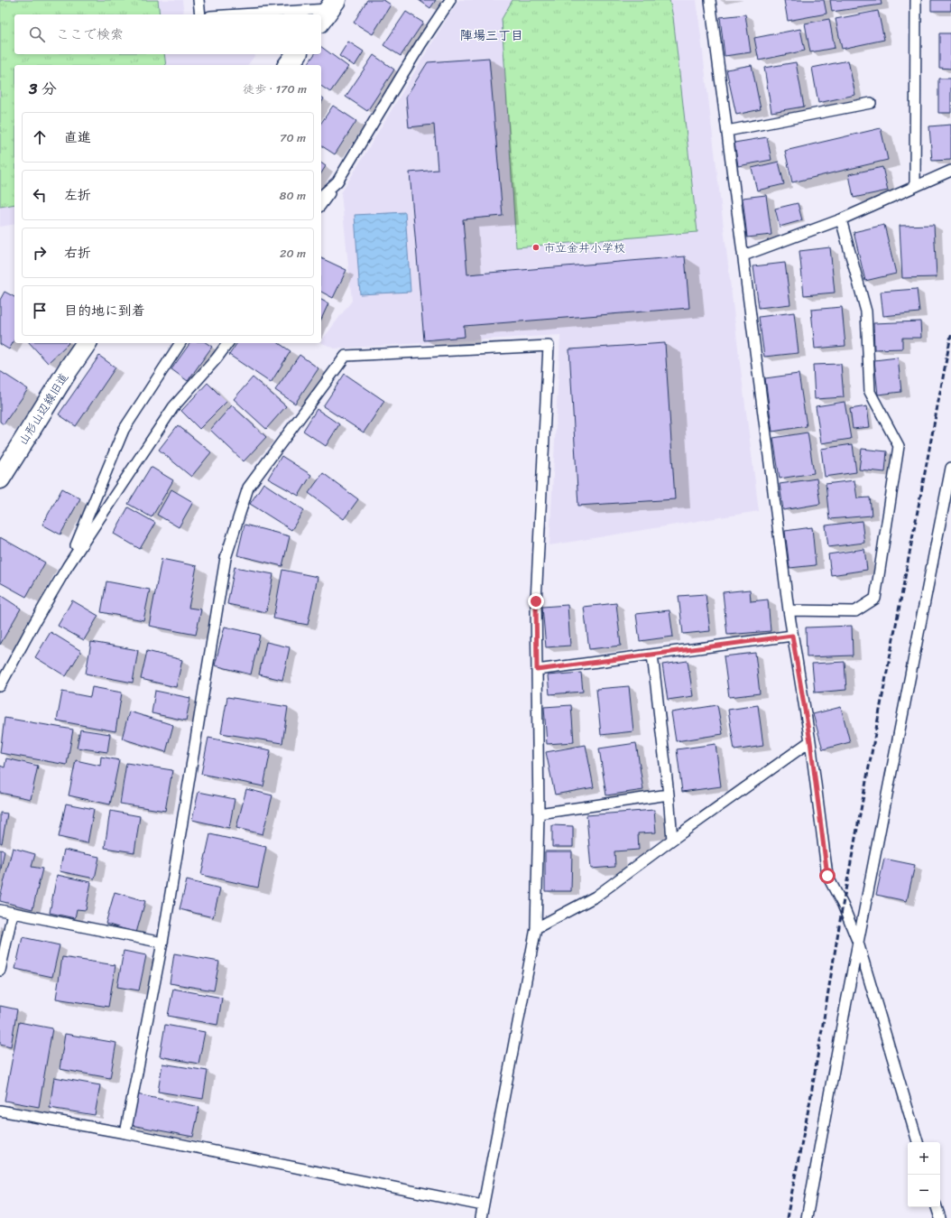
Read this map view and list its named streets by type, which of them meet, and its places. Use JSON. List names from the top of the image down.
{
  "streets": {
    "street": ["山形山辺線旧道"]
  },
  "districts": ["陣場三丁目"],
  "places": ["市立金井小学校"],
  "page": {
    "search": "ここで検索",
    "heading": ["3 分", "徒歩 · 170 m"],
    "list": [
      ["直進", "70 m"],
      ["左折", "80 m"],
      ["右折", "20 m"],
      "目的地に到着"
    ],
    "map_buttons": ["+", "−"]
  }
}
